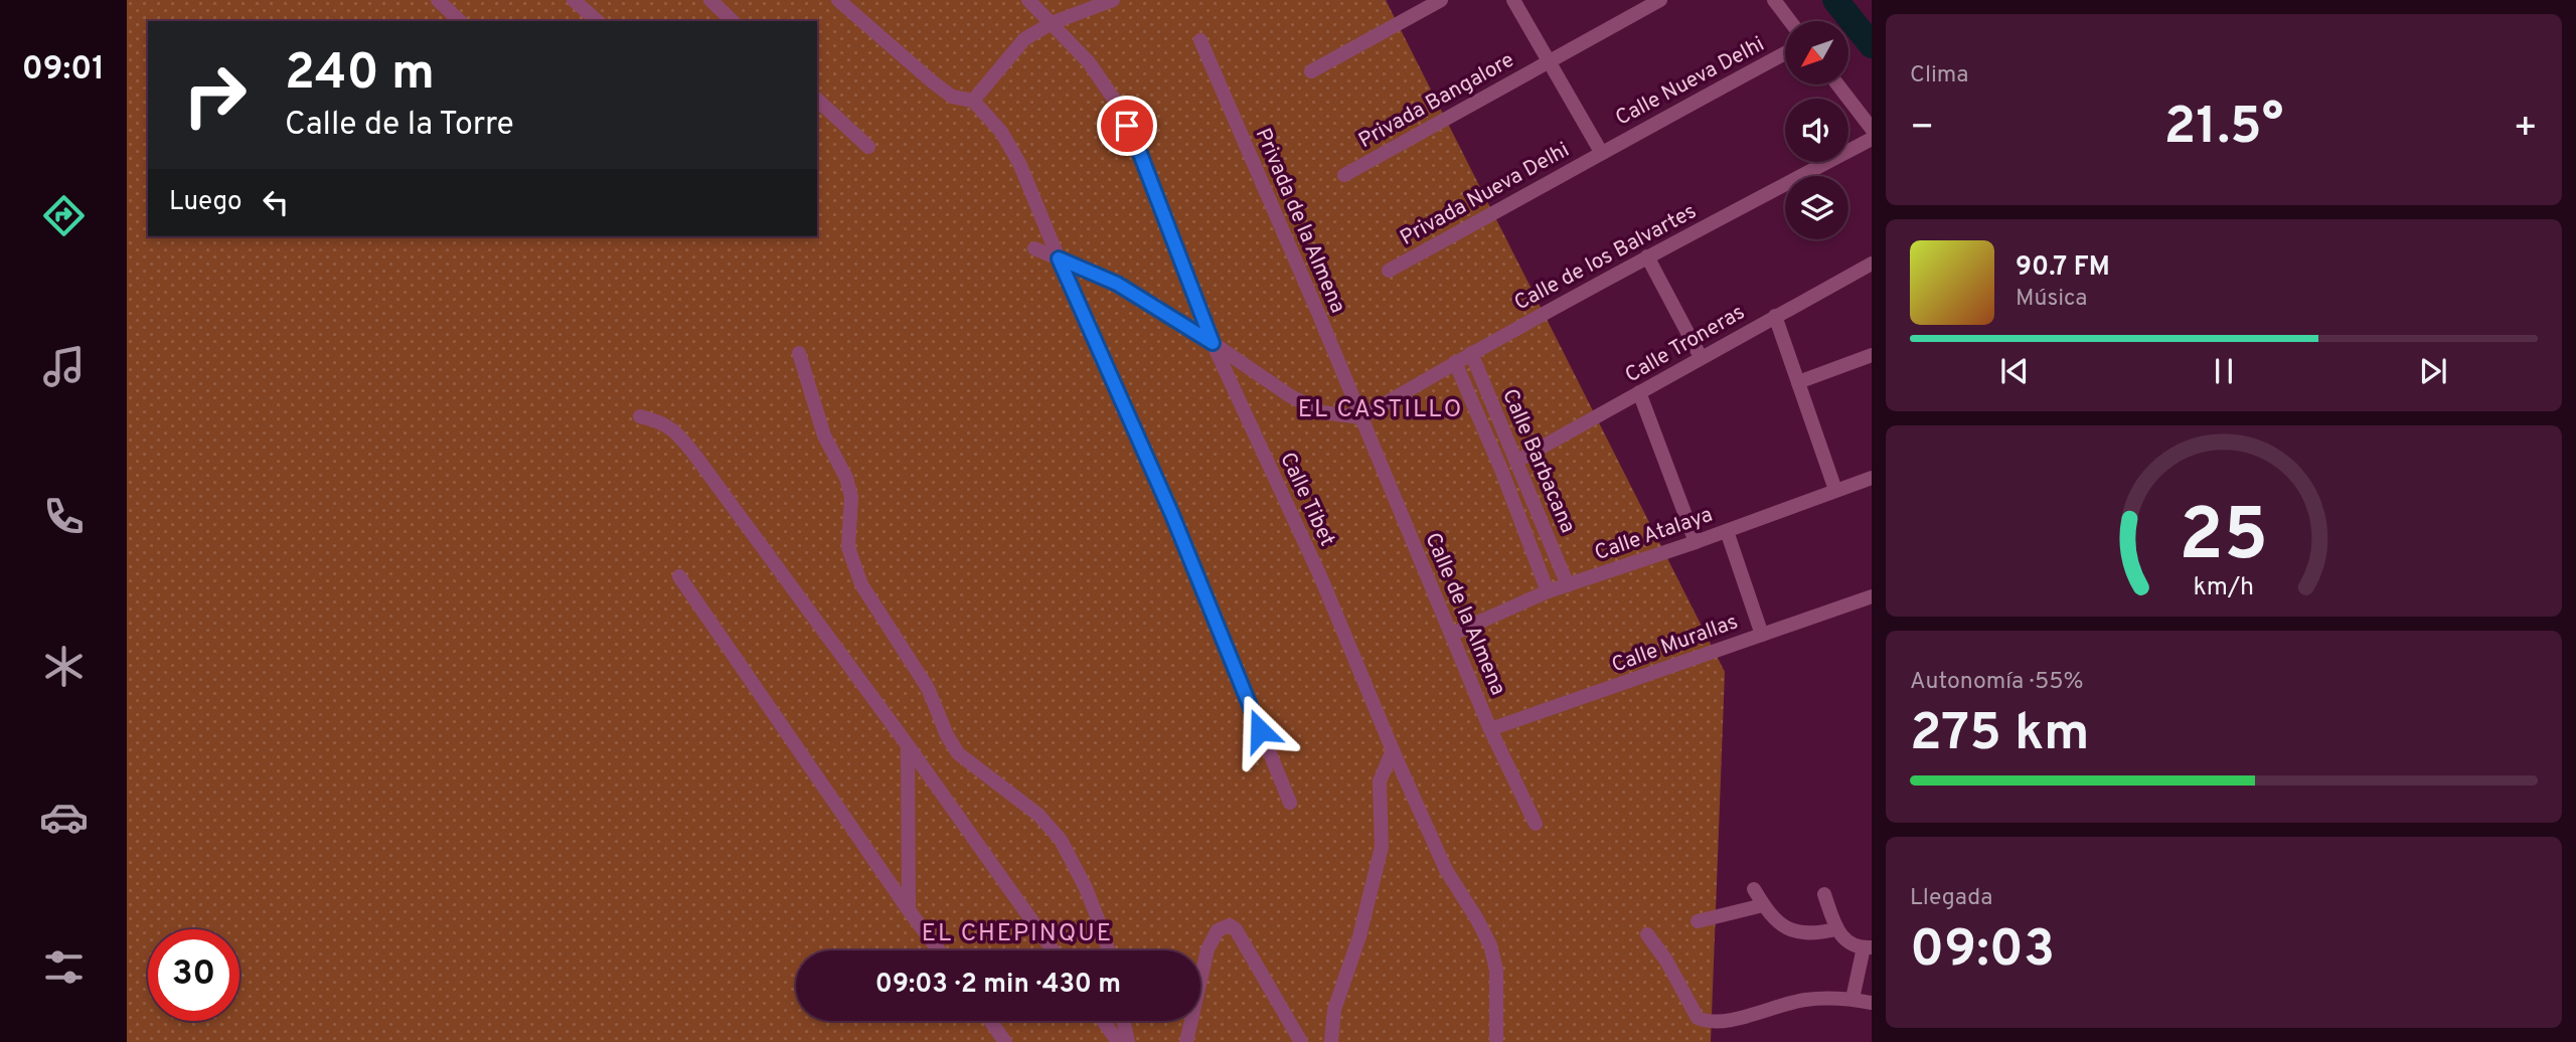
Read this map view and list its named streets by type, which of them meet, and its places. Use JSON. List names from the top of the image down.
{
  "streets": {
    "street": [
      "Calle Nueva Delhi",
      "Privada Bangalore",
      "Privada Nueva Delhi",
      "Privada de la Almena",
      "Calle de los Balvartes",
      "Calle Troneras",
      "Calle Barbacana",
      "Calle Tibet",
      "Calle Atalaya",
      "Calle de la Almena",
      "Calle Murallas"
    ]
  },
  "crossings": [
    ["Calle Nueva Delhi", "Privada Nueva Delhi"],
    ["Privada de la Almena", "Calle de los Balvartes"],
    ["Privada de la Almena", "Calle de la Almena"],
    ["Calle de los Balvartes", "Calle Barbacana"],
    ["Calle de los Balvartes", "Calle de la Almena"],
    ["Calle Troneras", "Calle Barbacana"],
    ["Calle Barbacana", "Calle Atalaya"],
    ["Calle Atalaya", "Calle de la Almena"],
    ["Calle de la Almena", "Calle Murallas"]
  ],
  "districts": ["EL CASTILLO", "EL CHEPINQUE"],
  "north": "bottom left",
  "page": {
    "tabs": "09:01",
    "tile": [
      "Clima",
      ["Autonomía · 55%", "275 km"],
      ["Llegada", "09:03"]
    ],
    "turn": ["240 m", "Calle de la Torre"],
    "heat": ["−", "21.5°", "+"],
    "then": "Luego",
    "song": ["90.7 FM", "Música"],
    "limit": "30",
    "trip": "09:03 · 2 min · 430 m",
    "gauge": ["25", "km/h"]
  }
}
